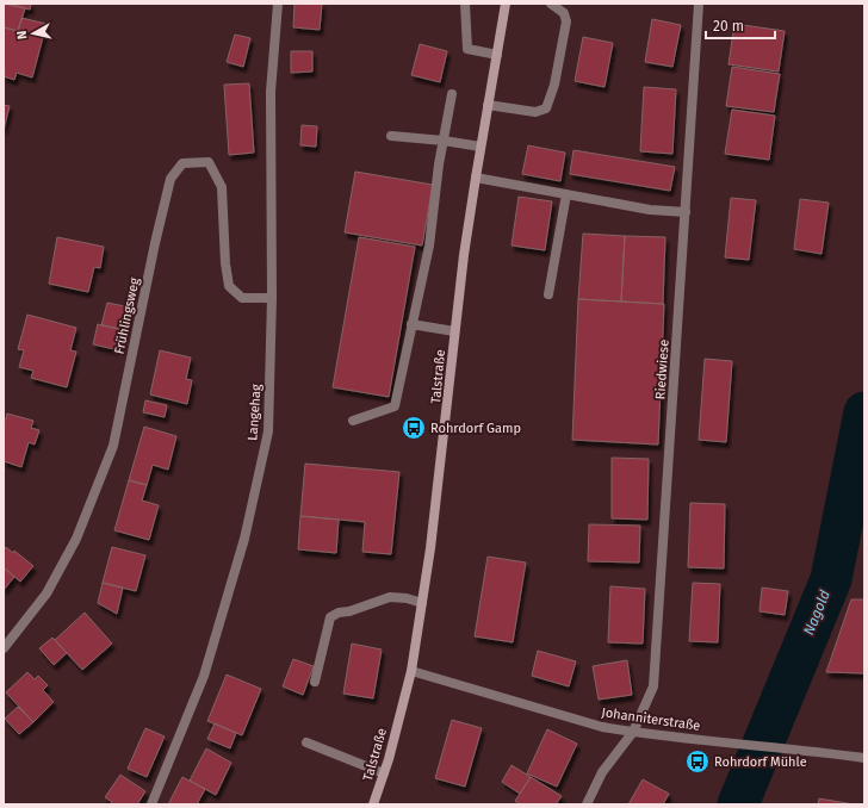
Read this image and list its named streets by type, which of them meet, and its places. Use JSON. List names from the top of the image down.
{
  "streets": {
    "main road": ["Talstraße"],
    "street": [
      "Frühlingsweg",
      "Riedwiese",
      "Langehag",
      "Johanniterstraße"
    ]
  },
  "crossings": [
    ["Frühlingsweg", "Langehag"],
    ["Riedwiese", "Johanniterstraße"],
    ["Talstraße", "Johanniterstraße"]
  ],
  "water": ["Nagold"],
  "places": {
    "bus stop": ["Rohrdorf Gamp", "Rohrdorf Mühle"]
  },
  "scale_bar": "20 m",
  "north": "left"
}
